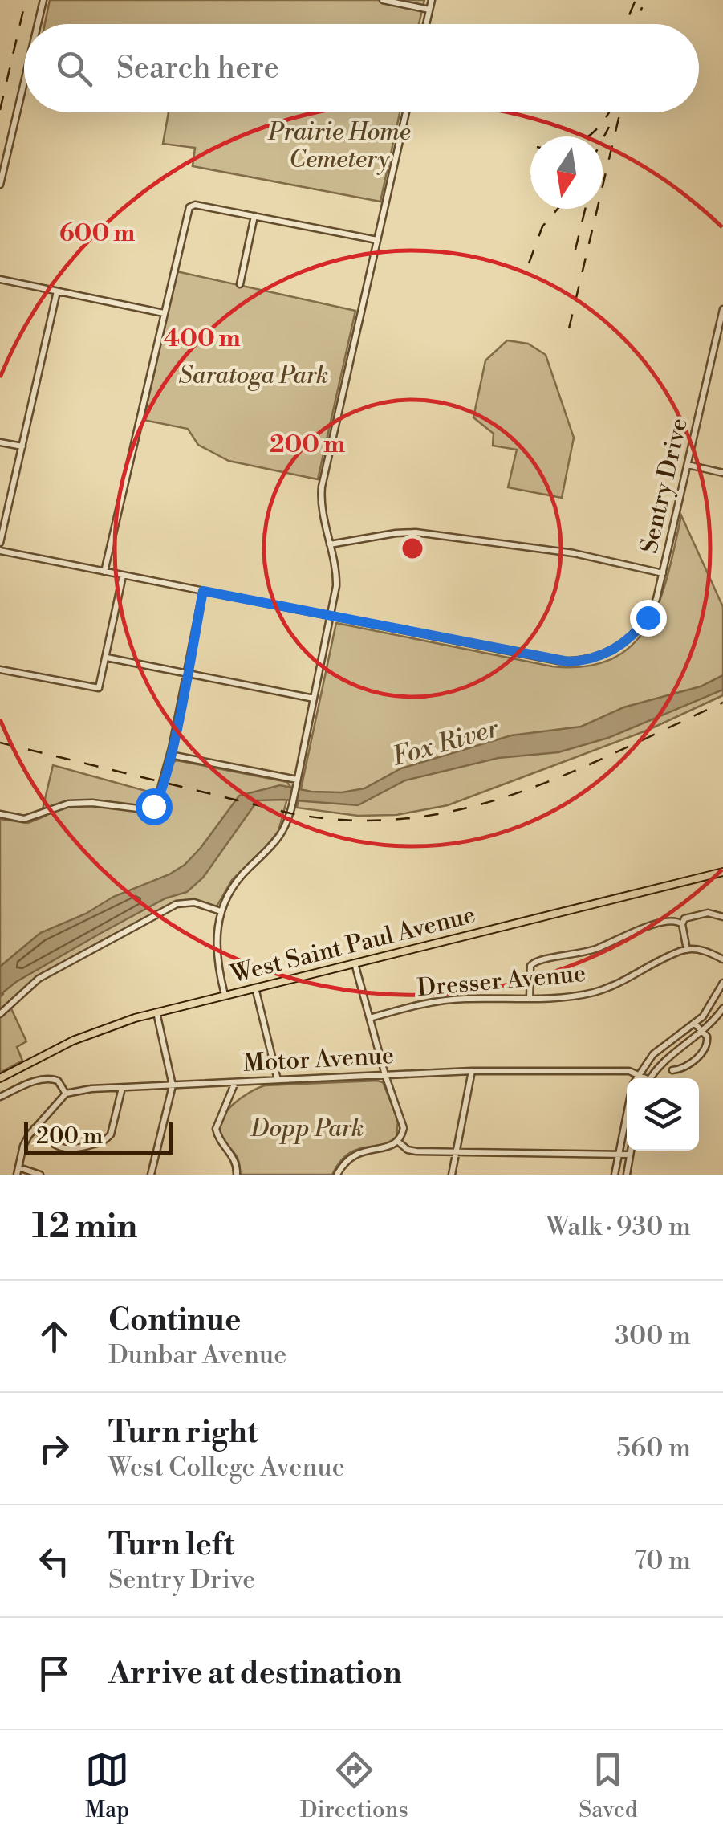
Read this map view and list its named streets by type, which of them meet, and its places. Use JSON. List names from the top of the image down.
{
  "streets": {
    "main road": ["West Saint Paul Avenue"],
    "street": ["Sentry Drive", "Dresser Avenue", "Motor Avenue"]
  },
  "water": ["Fox River"],
  "parks": ["Prairie Home Cemetery", "Saratoga Park", "Dopp Park"],
  "scale_bar": "200 m",
  "north": "bottom",
  "page": {
    "search": "Search here",
    "scale": "200 m",
    "heading": ["12 min", "Walk · 930 m"],
    "list": [
      ["Continue", "Dunbar Avenue", "300 m"],
      ["Turn right", "West College Avenue", "560 m"],
      ["Turn left", "Sentry Drive", "70 m"],
      "Arrive at destination"
    ],
    "nav": ["Map", "Directions", "Saved"]
  },
  "rings": ["600 m", "400 m", "200 m"]
}
